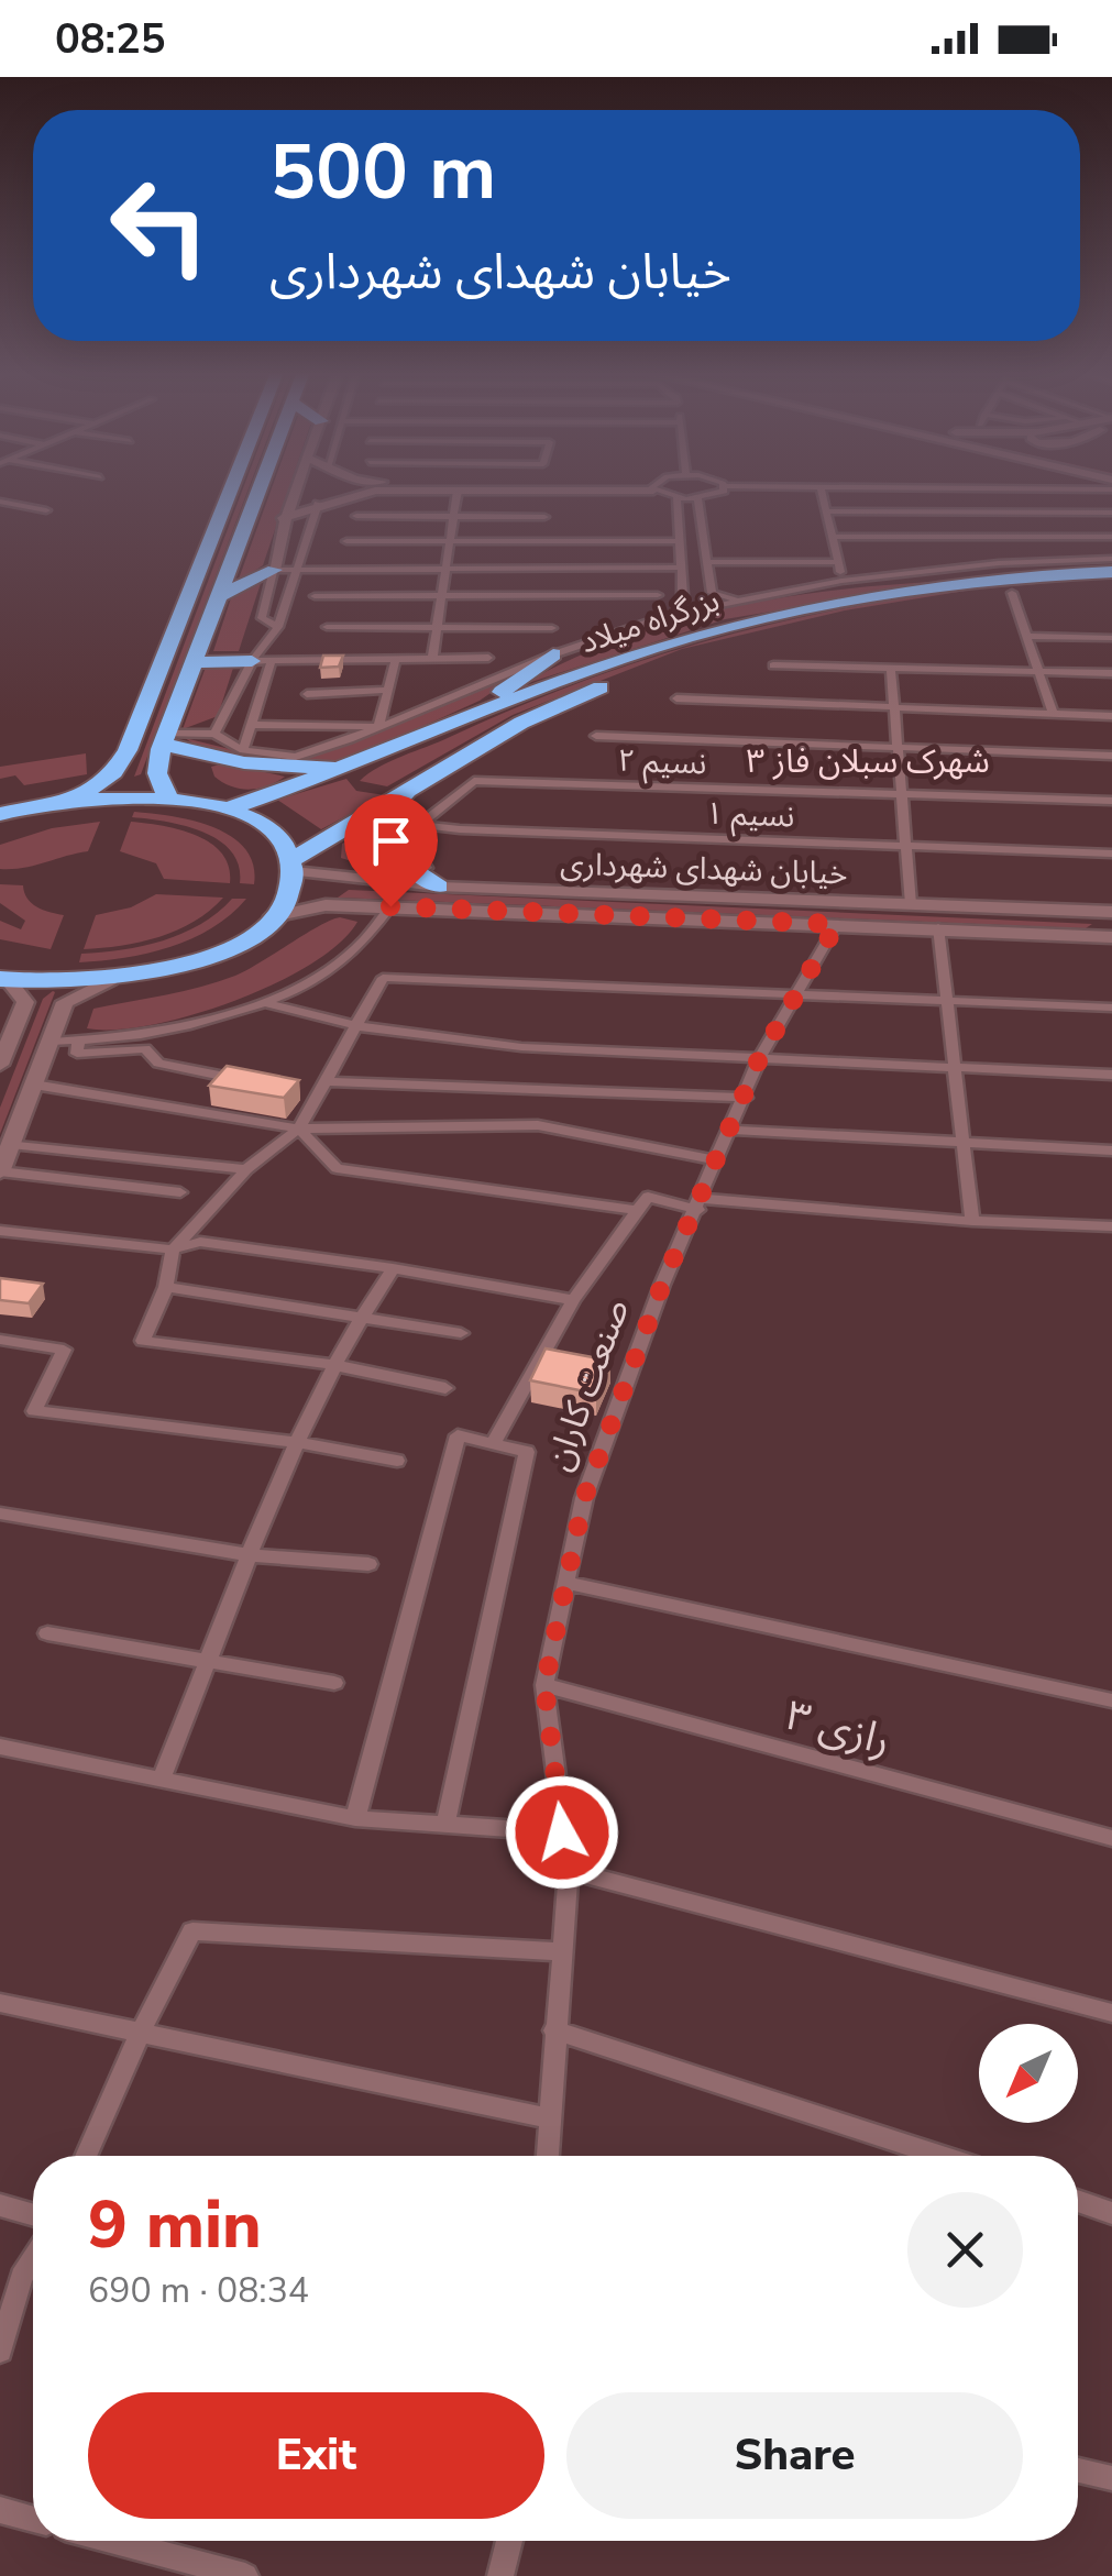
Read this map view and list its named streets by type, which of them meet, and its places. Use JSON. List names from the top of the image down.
{
  "streets": {
    "highway": ["بزرگراه میلاد"],
    "street": [
      "نسیم ۲",
      "نسیم ۱",
      "خیابان شهدای شهرداری",
      "صنعت کاران",
      "رازی ۳"
    ]
  },
  "crossings": [
    ["بزرگراه میلاد", "خیابان شهدای شهرداری"],
    ["نسیم ۲", "نسیم ۱"],
    ["خیابان شهدای شهرداری", "صنعت کاران"],
    ["صنعت کاران", "رازی ۳"]
  ],
  "districts": ["شهرک سبلان فاز ۳"],
  "north": "bottom left",
  "page": {
    "status": "08:25",
    "turn": ["500 m", "خیابان شهدای شهرداری"],
    "heading": ["9 min", "690 m · 08:34"],
    "buttons": ["Exit", "Share"]
  }
}
